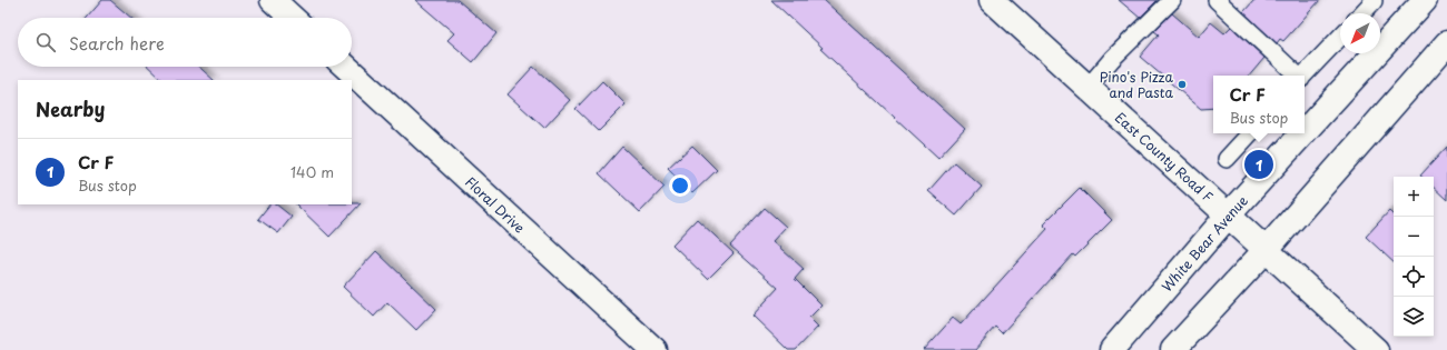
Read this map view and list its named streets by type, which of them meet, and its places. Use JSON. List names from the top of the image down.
{
  "streets": {
    "street": ["East County Road F", "Floral Drive", "White Bear Avenue"]
  },
  "crossings": [
    ["East County Road F", "White Bear Avenue"]
  ],
  "places": ["Pino's Pizza and Pasta"],
  "north": "bottom left",
  "page": {
    "search": "Search here",
    "popup": ["Cr F", "Bus stop"],
    "heading": "Nearby",
    "list": [
      {
        "mark": "1",
        "name": "Cr F",
        "note": "Bus stop",
        "value": "140 m"
      }
    ],
    "pins": "1",
    "map_buttons": ["+", "−"]
  }
}
